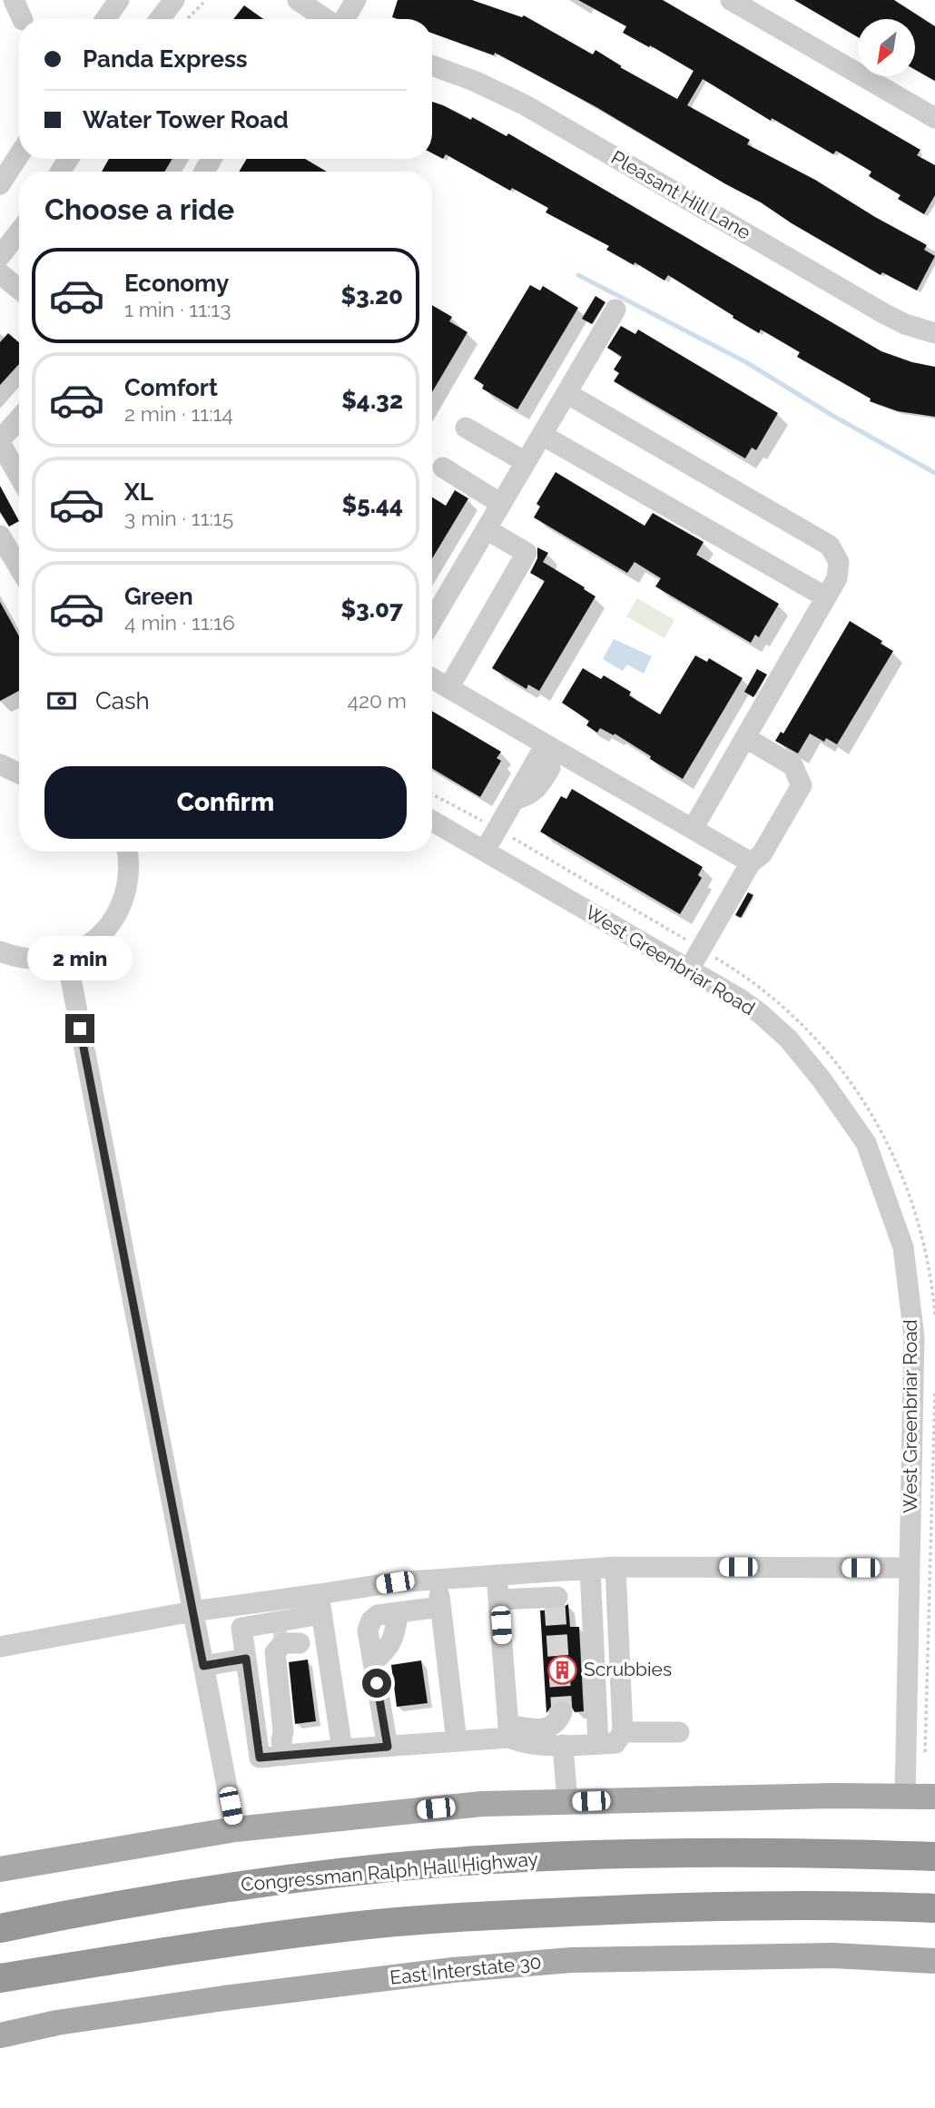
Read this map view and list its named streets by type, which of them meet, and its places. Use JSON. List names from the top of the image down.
{
  "streets": {
    "highway": ["Congressman Ralph Hall Highway"],
    "main road": ["East Interstate 30"],
    "street": ["Pleasant Hill Lane", "West Greenbriar Road"]
  },
  "places": {
    "building": ["Scrubbies"]
  },
  "north": "bottom left",
  "page": {
    "banner": ["Panda Express", "Water Tower Road"],
    "heading": "Choose a ride",
    "list": [
      {
        "name": "Economy",
        "note": "1 min · 11:13",
        "value": "$3.20"
      },
      {
        "name": "Comfort",
        "note": "2 min · 11:14",
        "value": "$4.32"
      },
      {
        "name": "XL",
        "note": "3 min · 11:15",
        "value": "$5.44"
      },
      {
        "name": "Green",
        "note": "4 min · 11:16",
        "value": "$3.07"
      }
    ],
    "pay": ["Cash", "420 m"],
    "buttons": "Confirm",
    "bubble": "2 min"
  }
}
